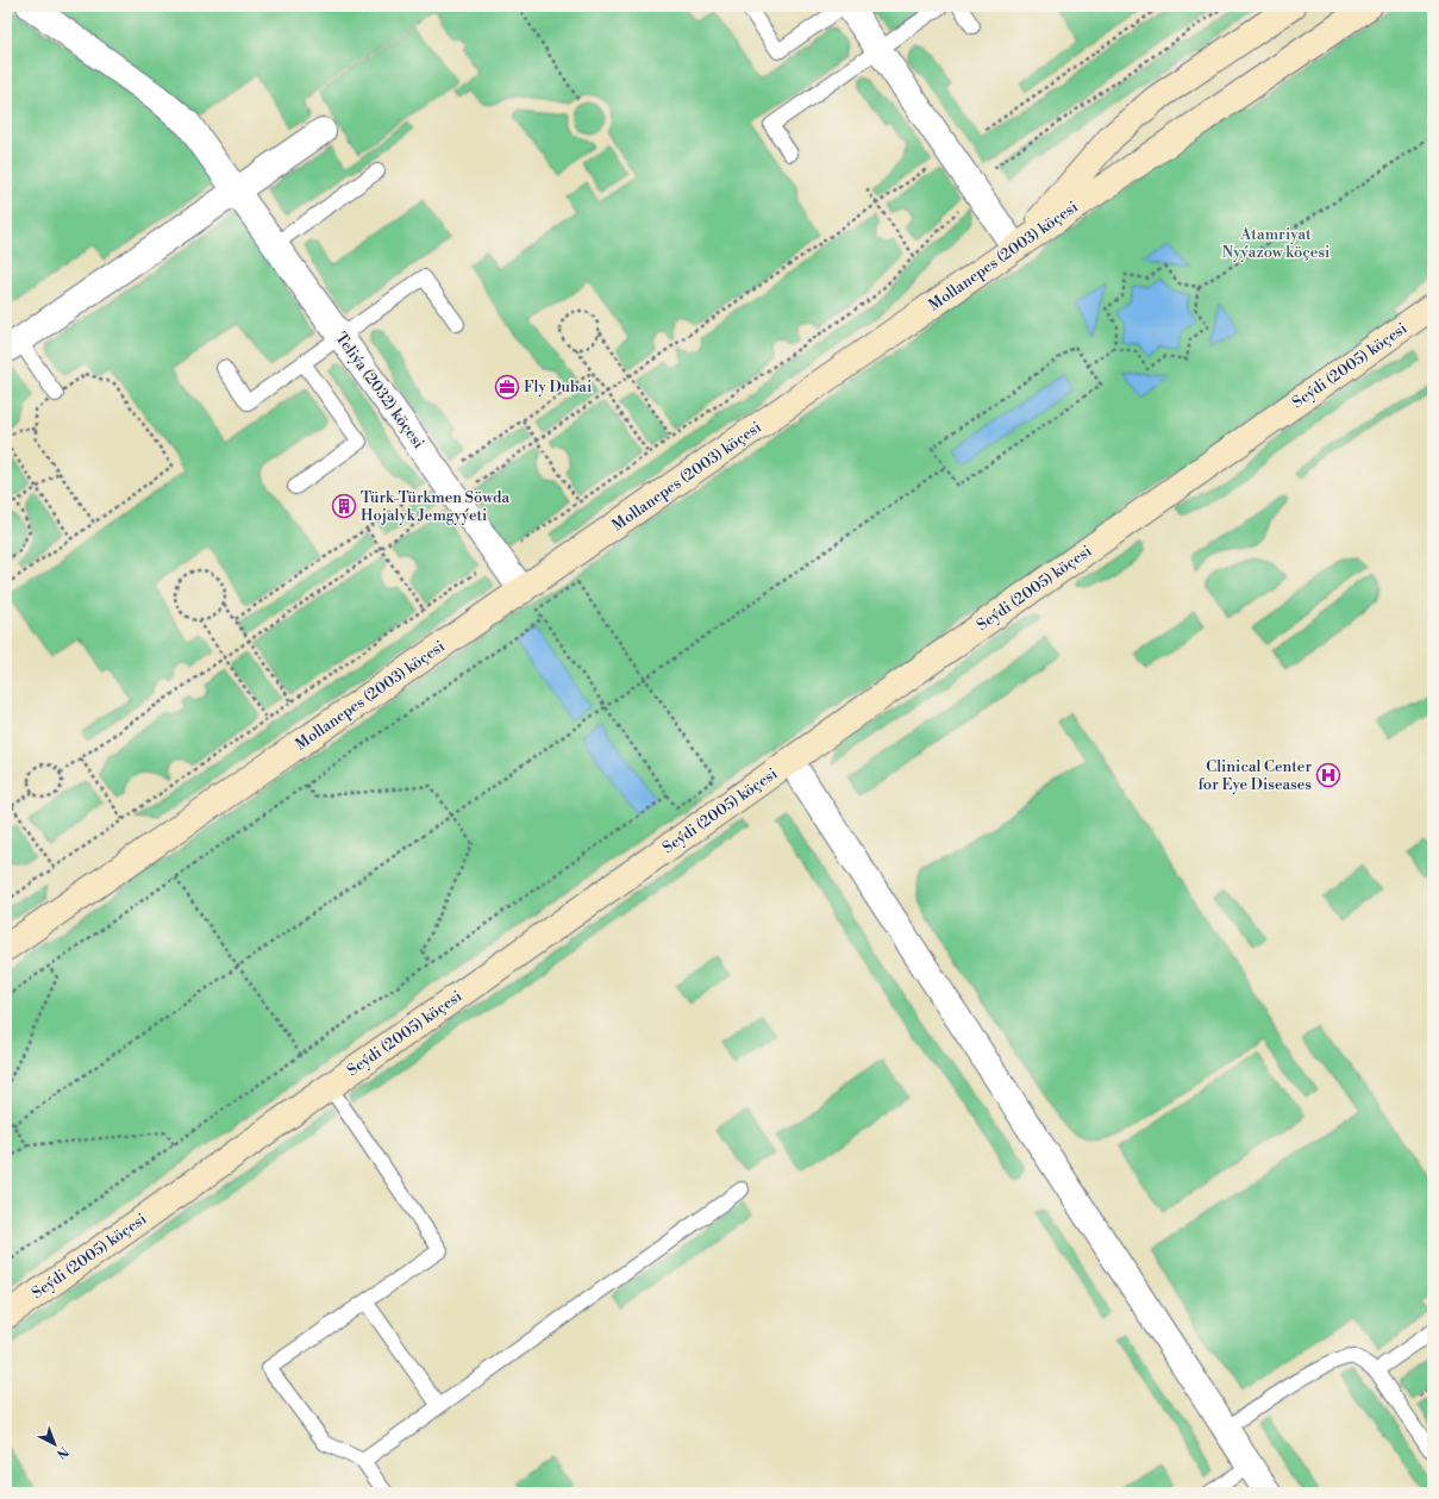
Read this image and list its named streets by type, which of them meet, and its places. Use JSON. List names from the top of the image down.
{
  "streets": {
    "street": ["Mollanepes (2003) köçesi", "Seýdi (2005) köçesi", "Teliýa (2032) köçesi"]
  },
  "crossings": [
    ["Mollanepes (2003) köçesi", "Teliýa (2032) köçesi"]
  ],
  "parks": ["Atamriyat Nyýazow köçesi"],
  "places": {
    "office": ["Fly Dubai"],
    "building": ["Türk-Türkmen Söwda Hojalyk Jemgyýeti"],
    "hospital": ["Clinical Center for Eye Diseases"]
  },
  "north": "bottom right"
}
